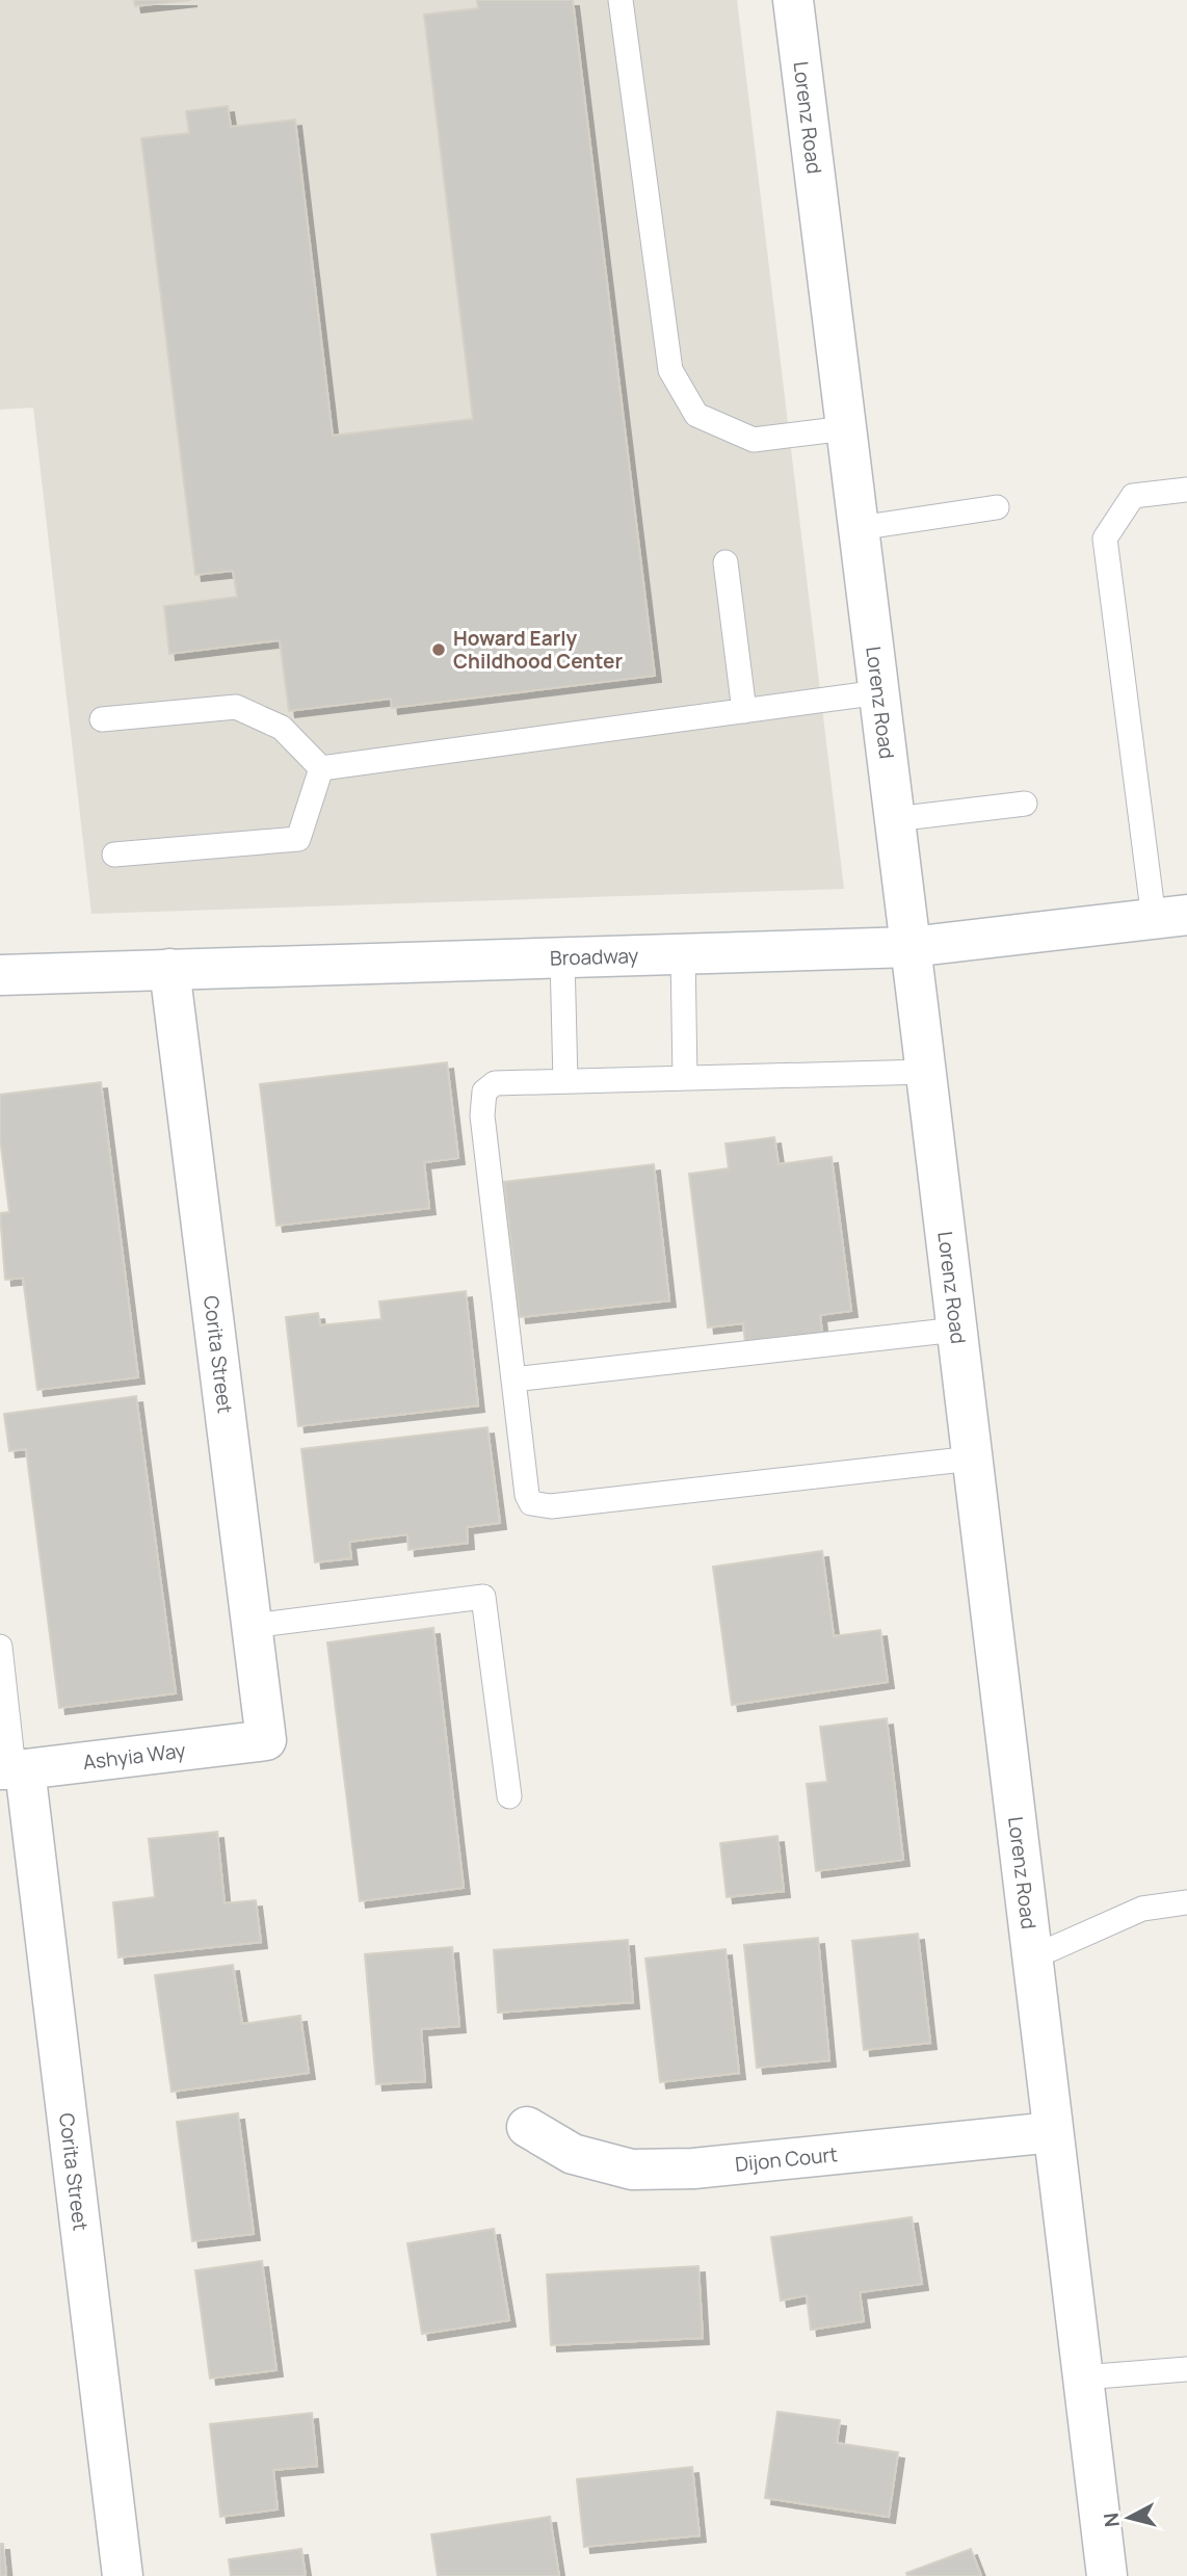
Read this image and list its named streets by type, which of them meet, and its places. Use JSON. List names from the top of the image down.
{
  "streets": {
    "street": [
      "Lorenz Road",
      "Broadway",
      "Corita Street",
      "Ashyia Way",
      "Dijon Court"
    ]
  },
  "crossings": [
    ["Lorenz Road", "Broadway"],
    ["Lorenz Road", "Dijon Court"],
    ["Broadway", "Corita Street"],
    ["Corita Street", "Ashyia Way"]
  ],
  "places": ["Howard Early Childhood Center"],
  "north": "left"
}
